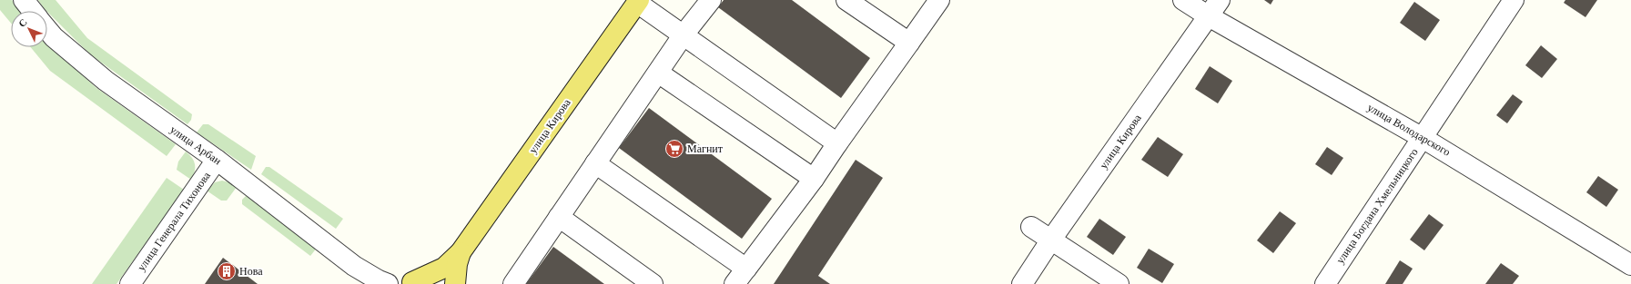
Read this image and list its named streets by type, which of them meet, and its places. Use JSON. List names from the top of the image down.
{
  "streets": {
    "main road": ["улица Кирова"],
    "street": [
      "улица Володарского",
      "улица Арбан",
      "улица Богдана Хмельницкого",
      "улица Генерала Тихонова"
    ]
  },
  "crossings": [
    ["улица Кирова", "улица Володарского"],
    ["улица Володарского", "улица Богдана Хмельницкого"],
    ["улица Арбан", "улица Генерала Тихонова"]
  ],
  "places": {
    "supermarket": ["Магнит"],
    "building": ["Нова"]
  },
  "north": "top left"
}
